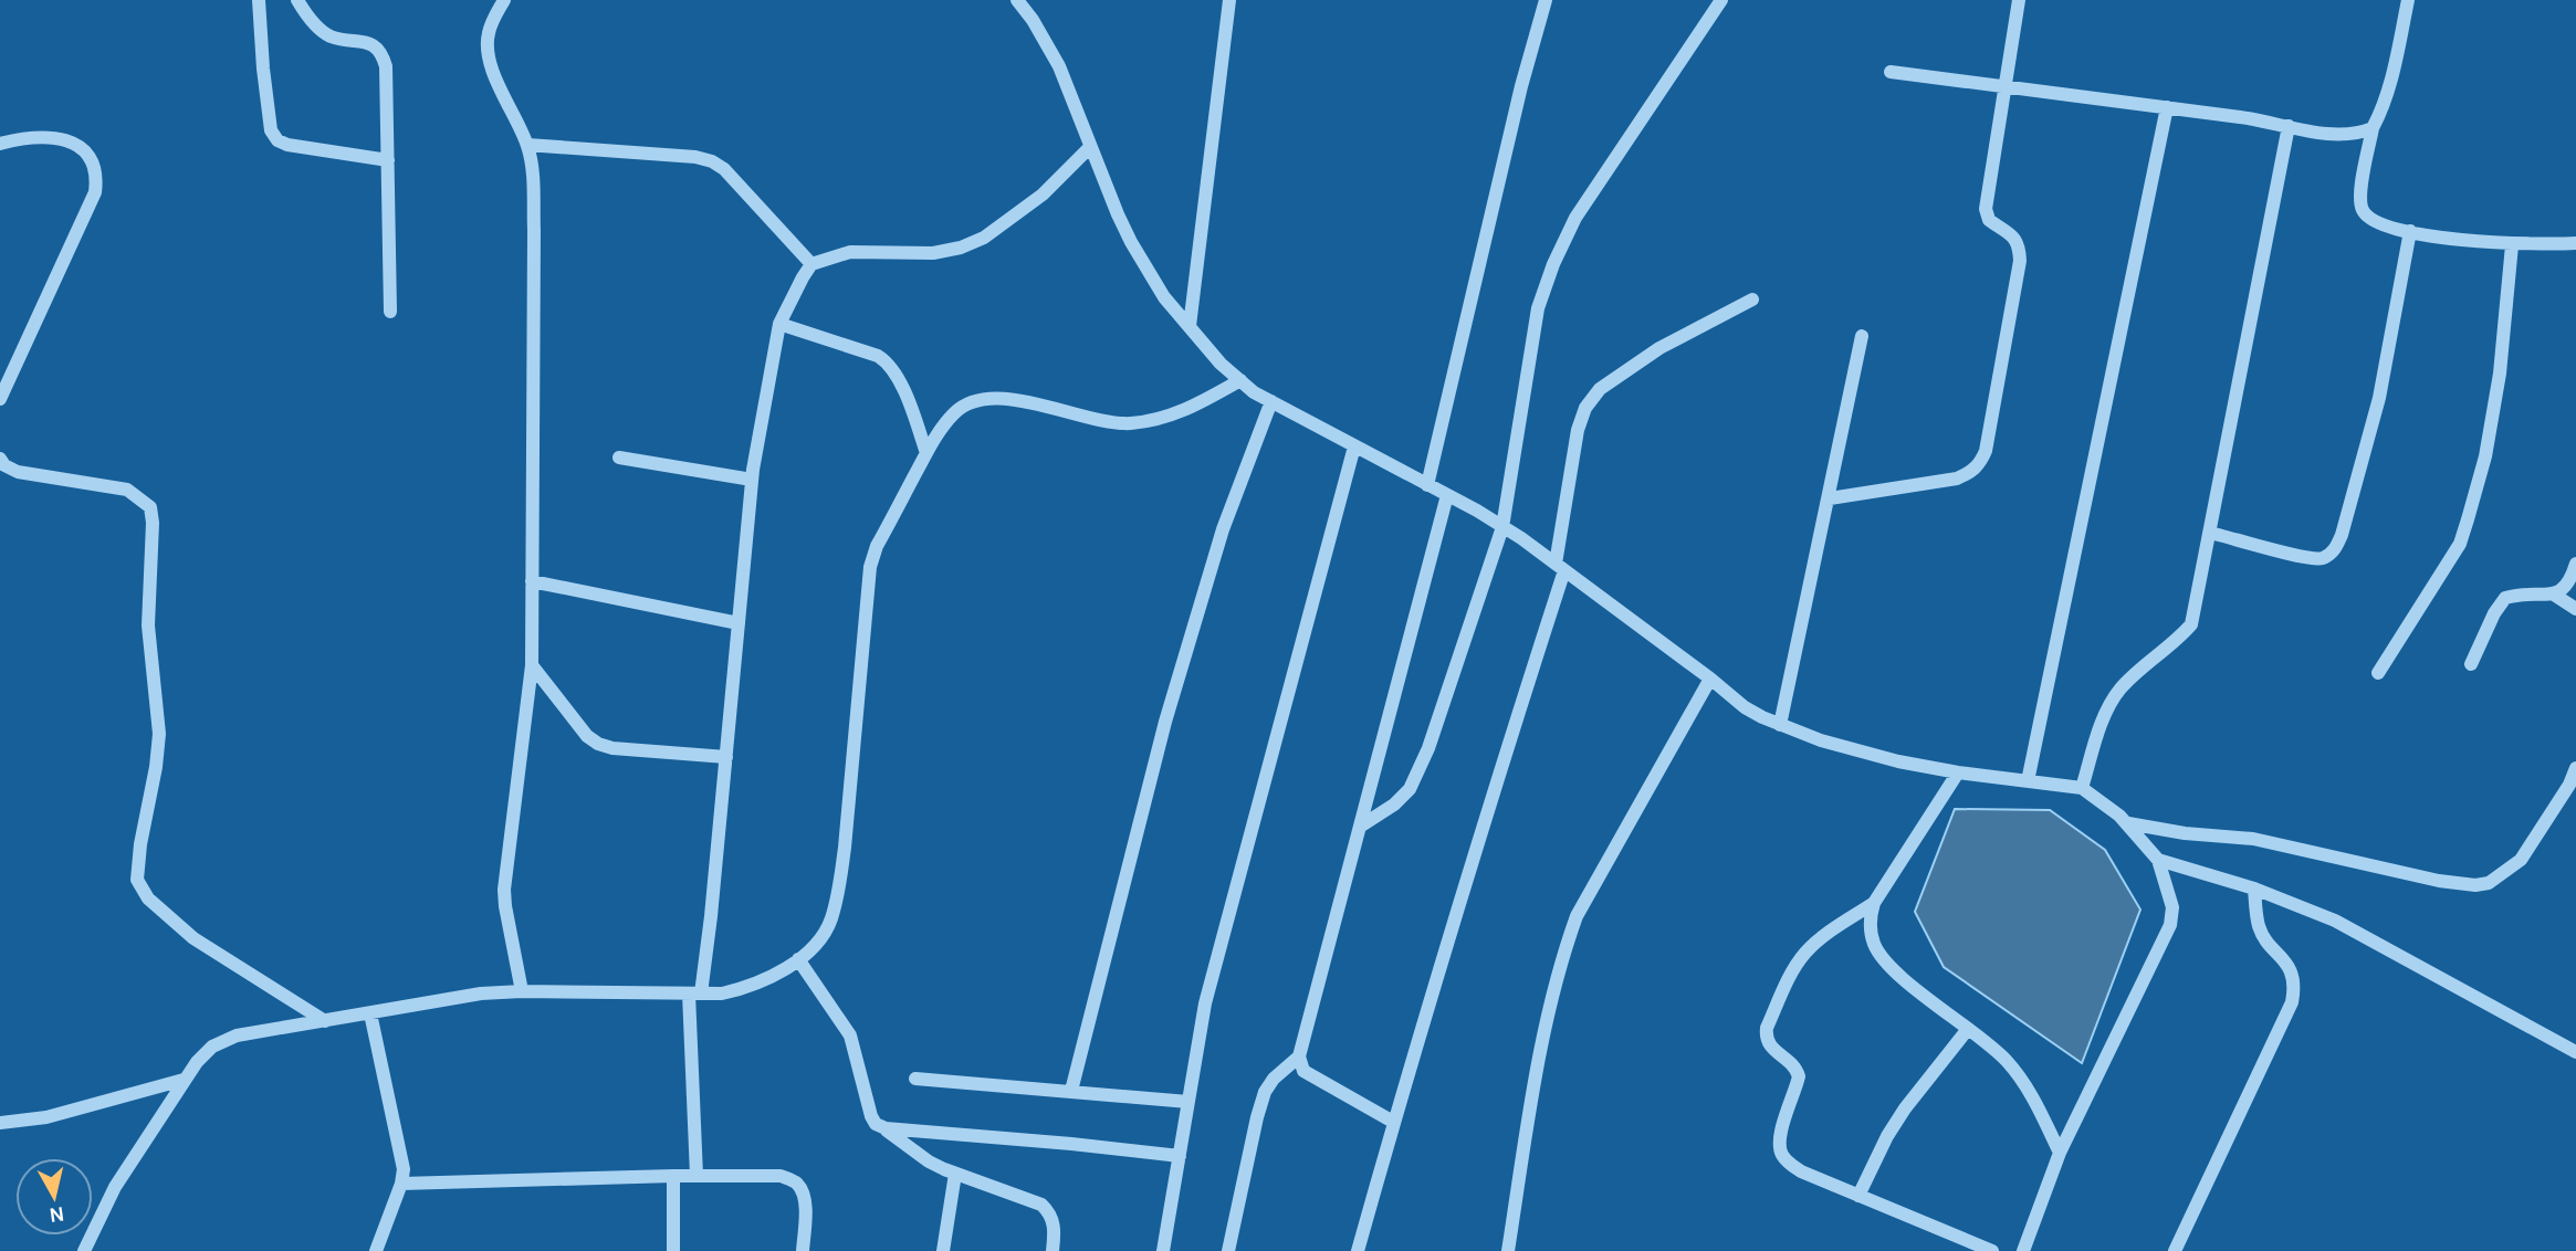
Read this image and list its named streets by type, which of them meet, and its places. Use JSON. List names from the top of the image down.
{
  "north": "bottom"
}
